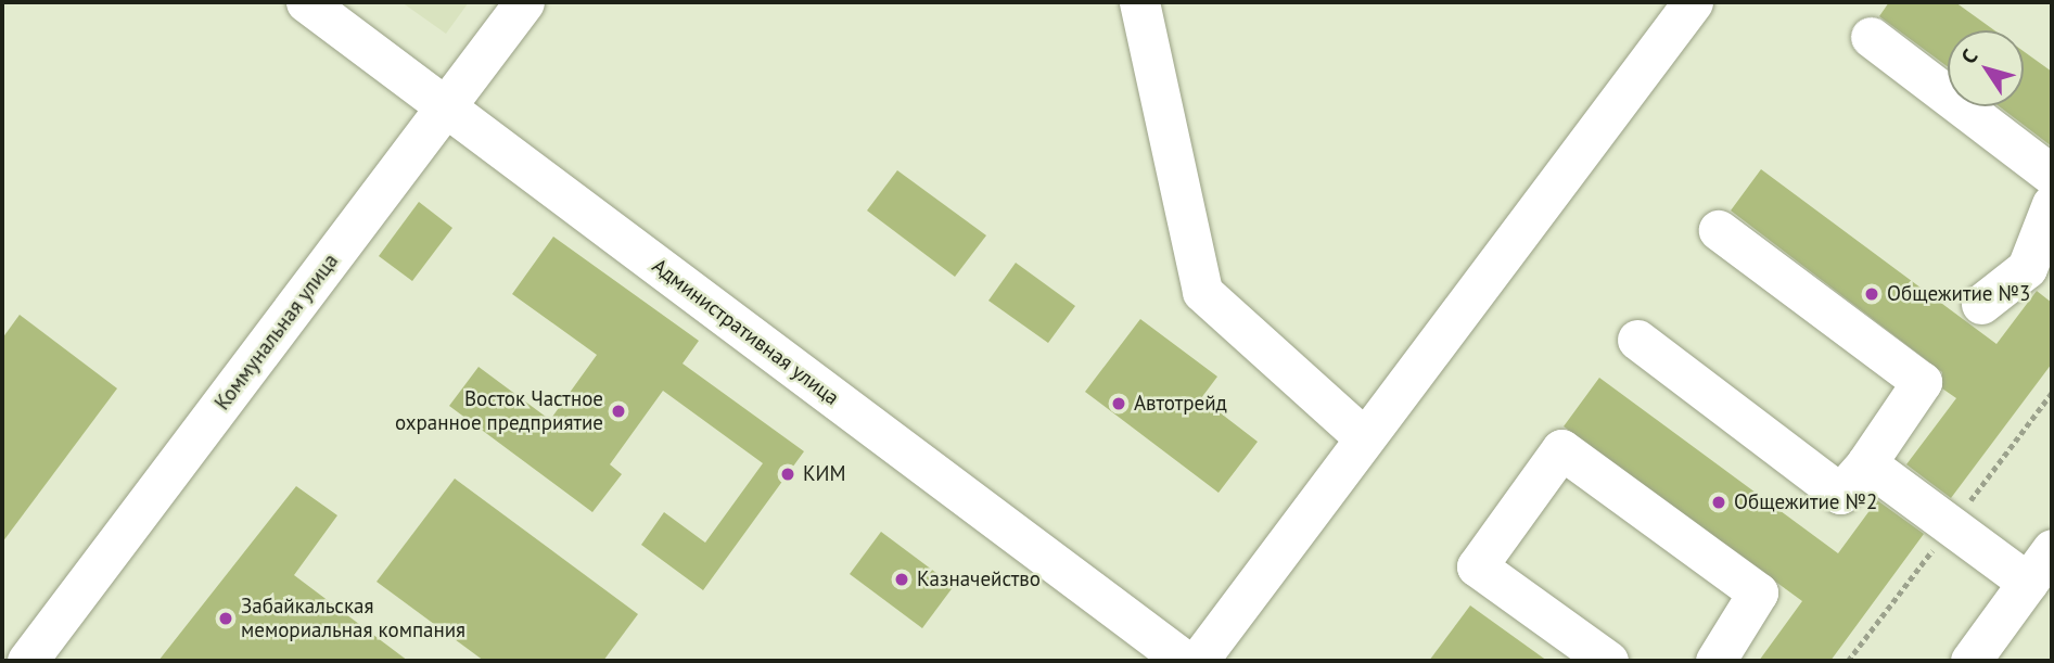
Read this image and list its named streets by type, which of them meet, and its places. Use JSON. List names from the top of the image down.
{
  "streets": {
    "street": ["Коммунальная улица", "Административная улица"]
  },
  "crossings": [
    ["Коммунальная улица", "Административная улица"]
  ],
  "places": [
    "Общежитие №3",
    "Автотрейд",
    "Восток Частное охранное предприятие",
    "КИМ",
    "Общежитие №2",
    "Казначейство",
    "Забайкальская мемориальная компания"
  ],
  "north": "top left"
}
